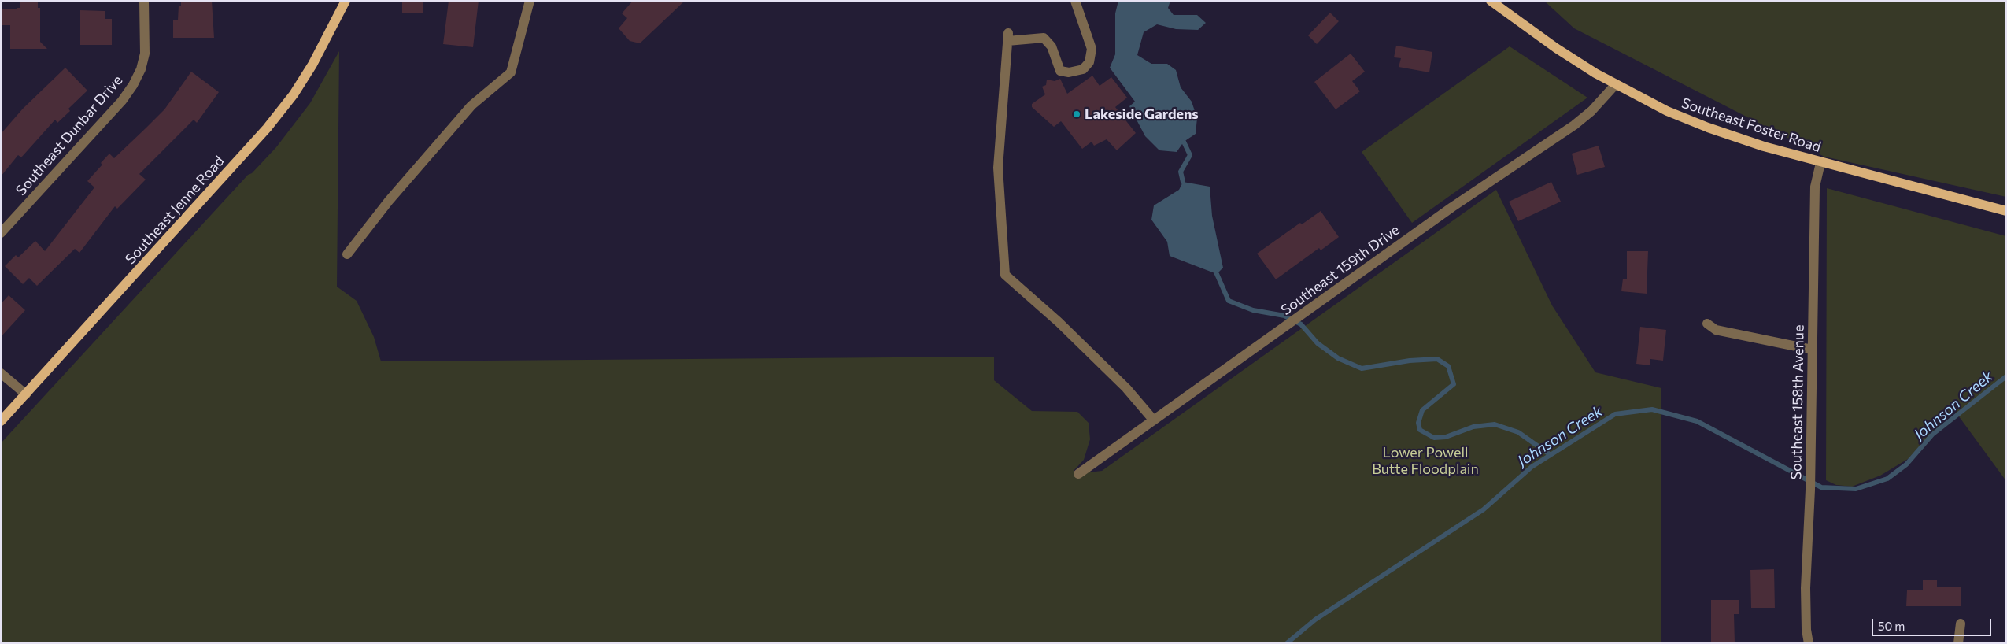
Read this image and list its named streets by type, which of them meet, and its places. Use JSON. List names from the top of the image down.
{
  "streets": {
    "main road": ["Southeast Foster Road", "Southeast Jenne Road"],
    "street": ["Southeast Dunbar Drive", "Southeast 159th Drive", "Southeast 158th Avenue"]
  },
  "crossings": [
    ["Southeast Foster Road", "Southeast 159th Drive"],
    ["Southeast Foster Road", "Southeast 158th Avenue"]
  ],
  "water": ["Johnson Creek"],
  "parks": ["Lower Powell Butte Floodplain"],
  "places": ["Lakeside Gardens"],
  "scale_bar": "50 m"
}
